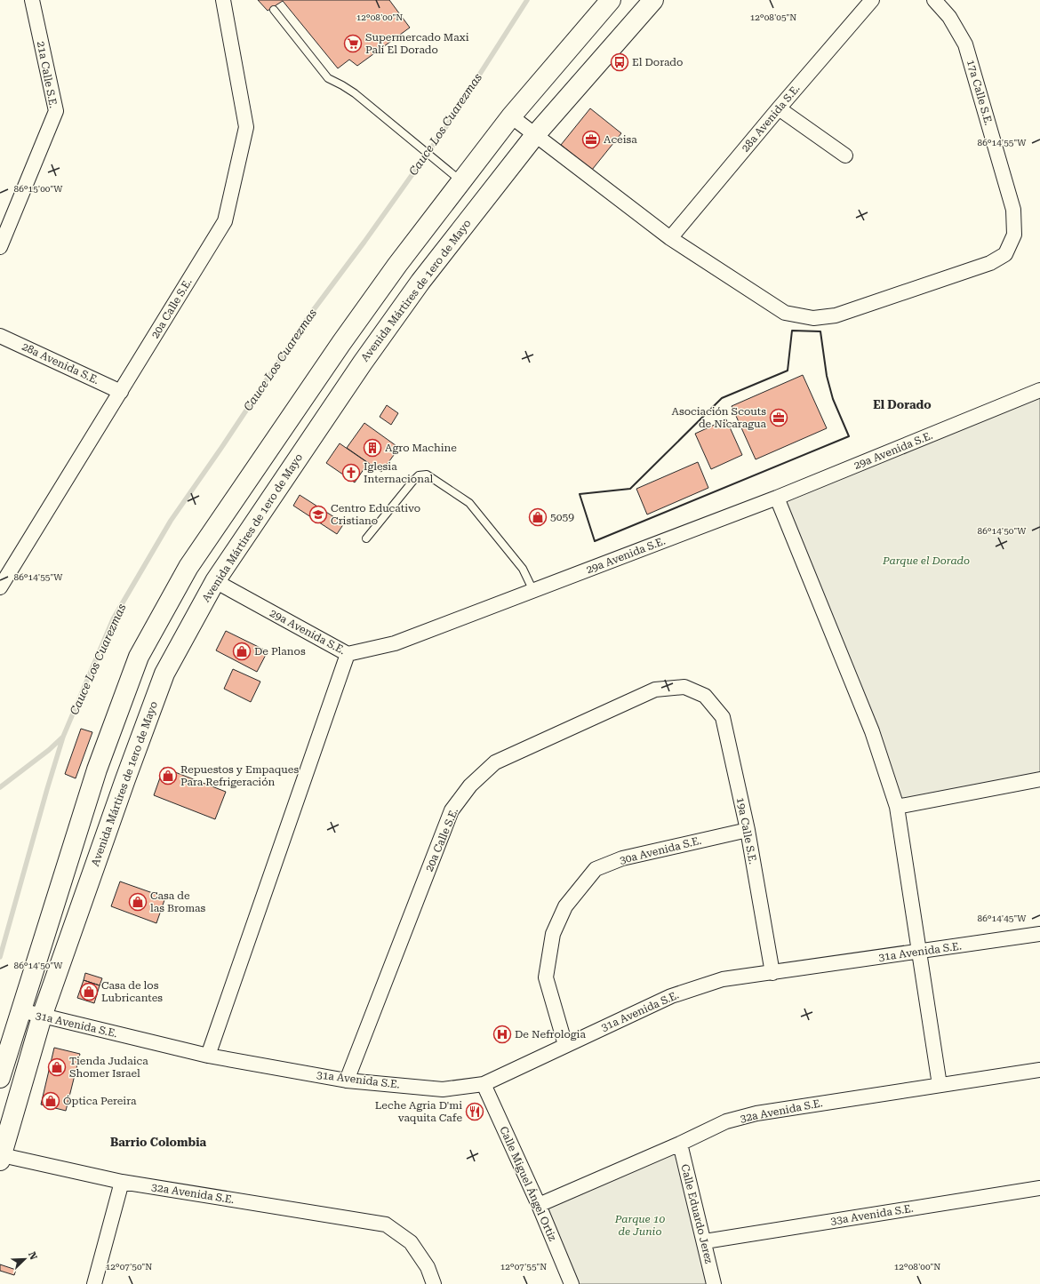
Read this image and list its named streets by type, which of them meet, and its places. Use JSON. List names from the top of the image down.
{
  "streets": {
    "main road": ["Avenida Mártires de 1ero de Mayo"],
    "street": [
      "21a Calle S.E.",
      "17a Calle S.E.",
      "28a Avenida S.E.",
      "20a Calle S.E.",
      "29a Avenida S.E.",
      "19a Calle S.E.",
      "30a Avenida S.E.",
      "31a Avenida S.E.",
      "32a Avenida S.E.",
      "Calle Miguel Ángel Ortiz",
      "Calle Eduardo Jerez",
      "33a Avenida S.E."
    ]
  },
  "crossings": [
    ["17a Calle S.E.", "28a Avenida S.E."],
    ["28a Avenida S.E.", "20a Calle S.E."],
    ["Avenida Mártires de 1ero de Mayo", "29a Avenida S.E."],
    ["Avenida Mártires de 1ero de Mayo", "31a Avenida S.E."],
    ["Avenida Mártires de 1ero de Mayo", "32a Avenida S.E."],
    ["20a Calle S.E.", "19a Calle S.E."],
    ["20a Calle S.E.", "31a Avenida S.E."],
    ["19a Calle S.E.", "30a Avenida S.E."],
    ["19a Calle S.E.", "31a Avenida S.E."],
    ["30a Avenida S.E.", "31a Avenida S.E."],
    ["31a Avenida S.E.", "Calle Miguel Ángel Ortiz"],
    ["32a Avenida S.E.", "Calle Miguel Ángel Ortiz"],
    ["32a Avenida S.E.", "Calle Eduardo Jerez"],
    ["Calle Eduardo Jerez", "33a Avenida S.E."]
  ],
  "districts": ["El Dorado", "Barrio Colombia"],
  "water": ["Cauce Los Cuarezmas"],
  "parks": ["Parque el Dorado", "Parque 10 de Junio"],
  "places": {
    "supermarket": ["Supermercado Maxi Palí El Dorado"],
    "bus stop": ["El Dorado"],
    "office": ["Aceisa", "Asociación Scouts de Nicaragua"],
    "building": ["Agro Machine"],
    "church": ["Iglesia Internacional"],
    "school or university": ["Centro Educativo Cristiano"],
    "shop": [
      "5059",
      "De Planos",
      "Repuestos y Empaques Para Refrigeración",
      "Casa de las Bromas",
      "Casa de los Lubricantes",
      "Tienda Judaica Shomer Israel",
      "Óptica Pereira"
    ],
    "hospital": ["De Nefrologia"],
    "restaurant": ["Leche Agria D'mi vaquita Cafe"]
  },
  "north": "top right",
  "coordinates": [
    "12°08'00\"N",
    "12°08'05\"N",
    "86°14'55\"W",
    "86°15'00\"W",
    "86°14'50\"W",
    "86°14'45\"W",
    "12°07'50\"N",
    "12°07'55\"N"
  ]
}
